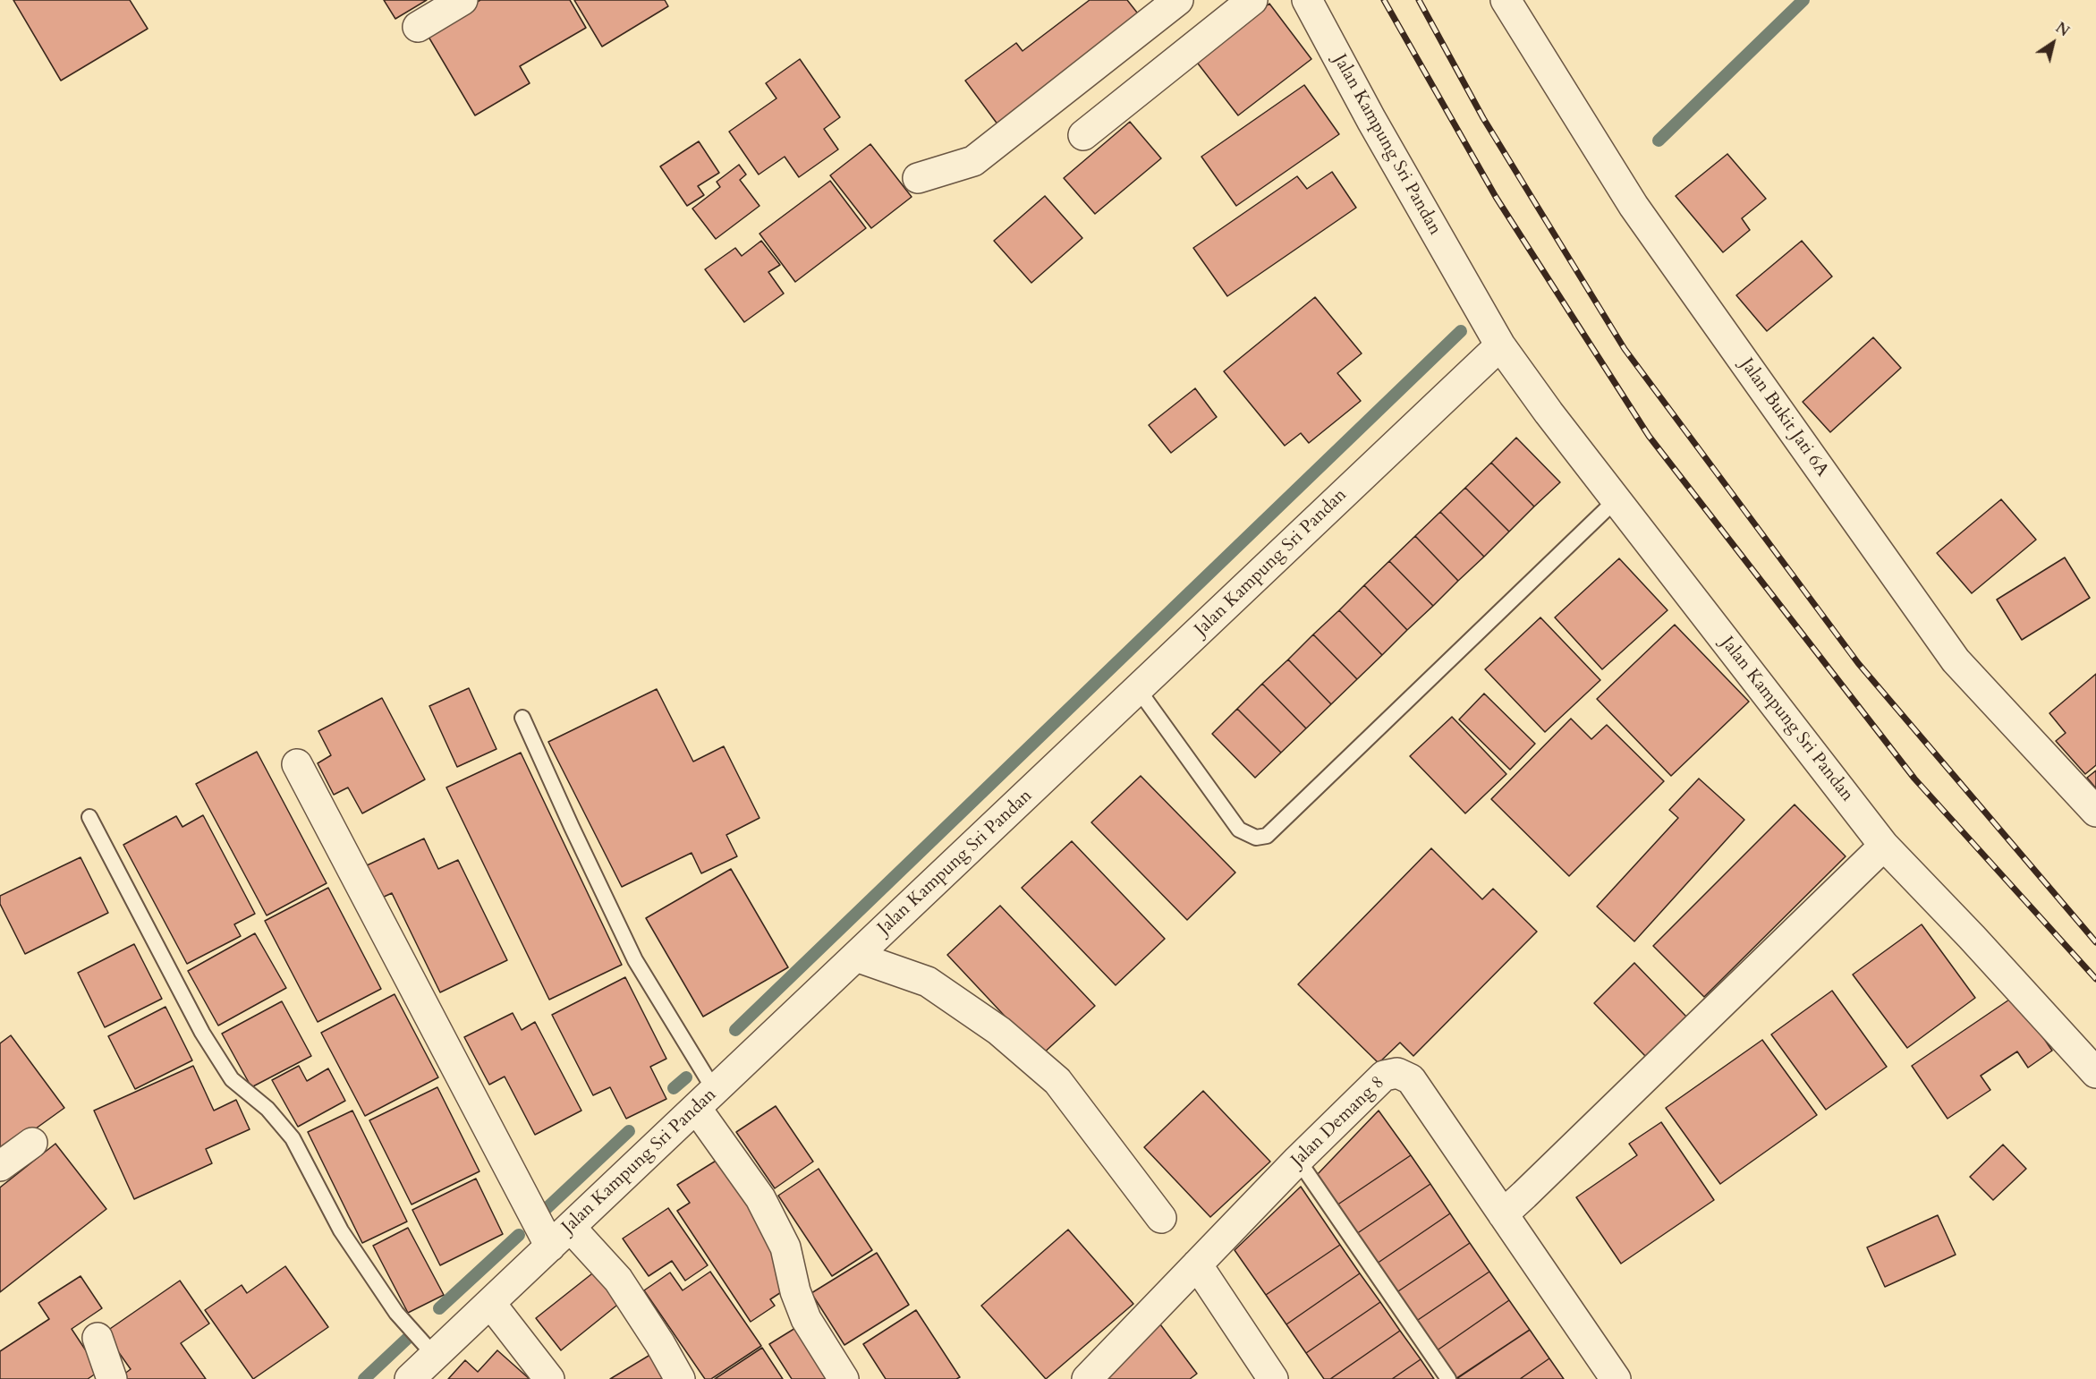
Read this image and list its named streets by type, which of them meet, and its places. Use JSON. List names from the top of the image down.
{
  "streets": {
    "street": ["Jalan Kampung Sri Pandan", "Jalan Bukit Jati 6A", "Jalan Demang 8"]
  },
  "north": "top right"
}
